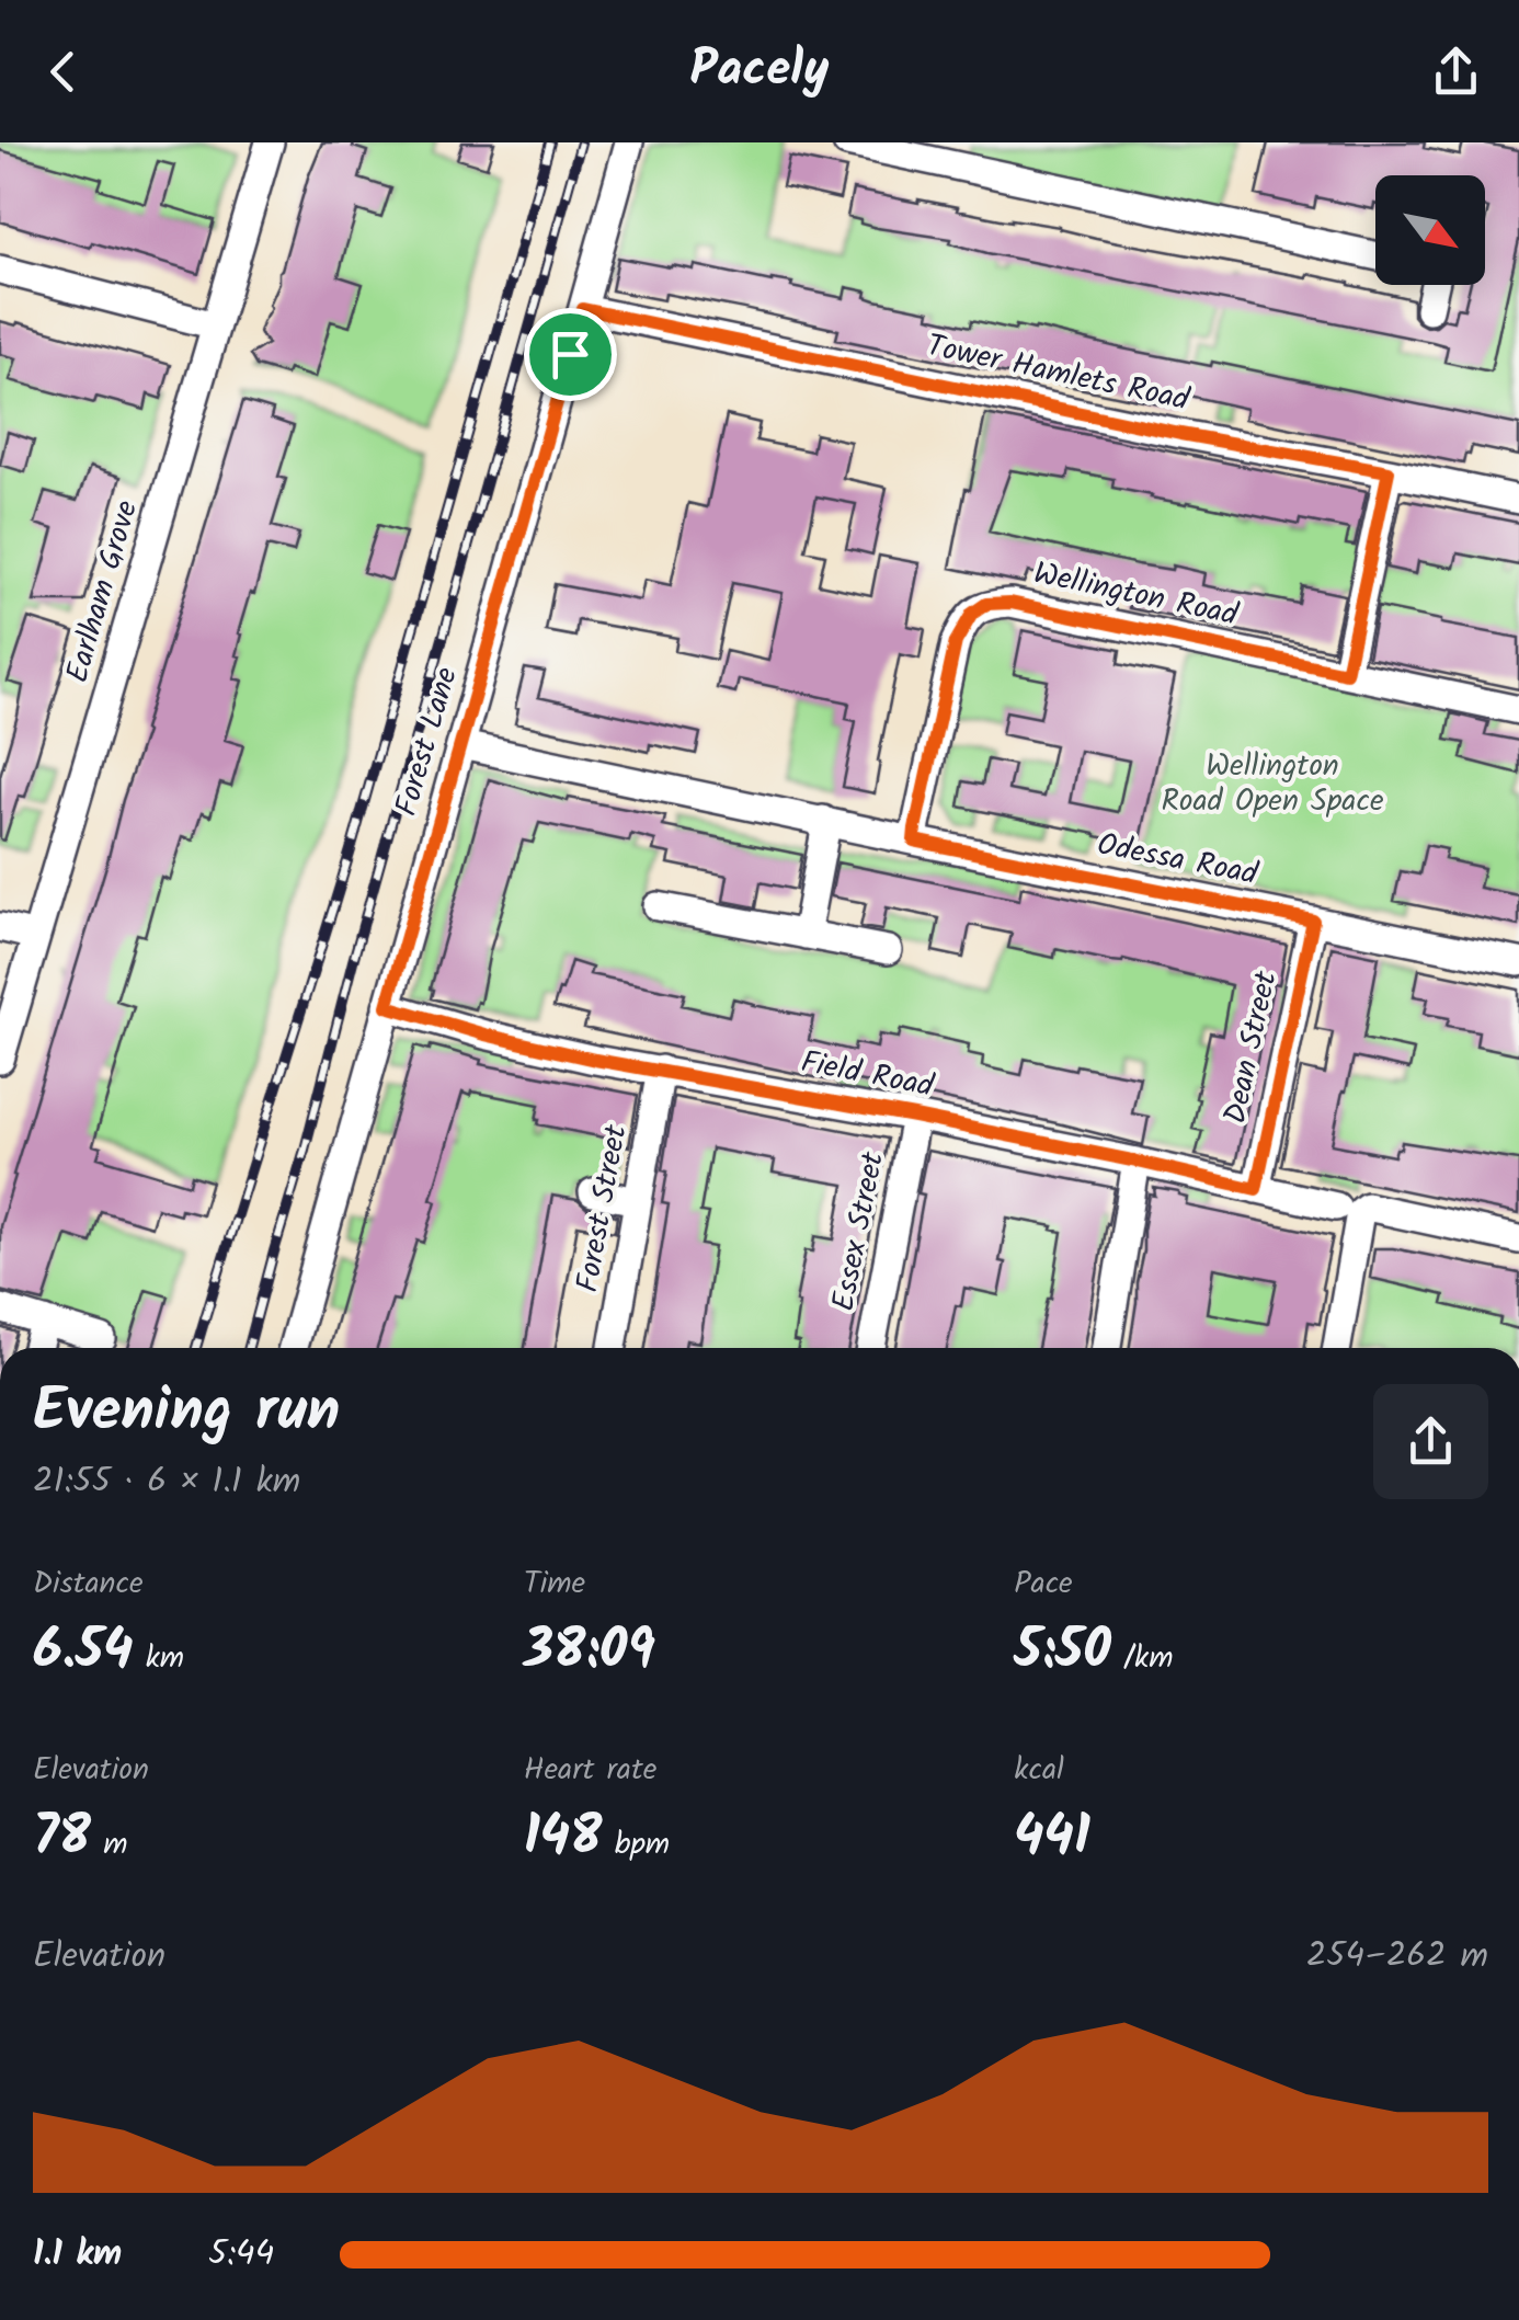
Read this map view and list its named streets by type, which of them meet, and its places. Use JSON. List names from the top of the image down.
{
  "streets": {
    "street": [
      "Tower Hamlets Road",
      "Earlham Grove",
      "Wellington Road",
      "Forest Lane",
      "Odessa Road",
      "Dean Street",
      "Field Road",
      "Forest Street",
      "Essex Street"
    ]
  },
  "crossings": [
    ["Tower Hamlets Road", "Forest Lane"],
    ["Wellington Road", "Odessa Road"],
    ["Forest Lane", "Odessa Road"],
    ["Forest Lane", "Field Road"],
    ["Odessa Road", "Dean Street"],
    ["Dean Street", "Field Road"],
    ["Field Road", "Forest Street"],
    ["Field Road", "Essex Street"]
  ],
  "parks": ["Wellington Road Open Space"],
  "north": "bottom right",
  "page": {
    "header": "Pacely",
    "heading": ["Evening run", "21:55 · 6 × 1.1 km"],
    "stats": [
      ["Distance", "6.54 km"],
      ["Time", "38:09"],
      ["Pace", "5:50 /km"],
      ["Elevation", "78 m"],
      ["Heart rate", "148 bpm"],
      ["kcal", "441"]
    ],
    "chart": ["Elevation", "254–262 m"],
    "list": [
      {
        "name": "1.1 km",
        "note": "5:44"
      }
    ]
  }
}
